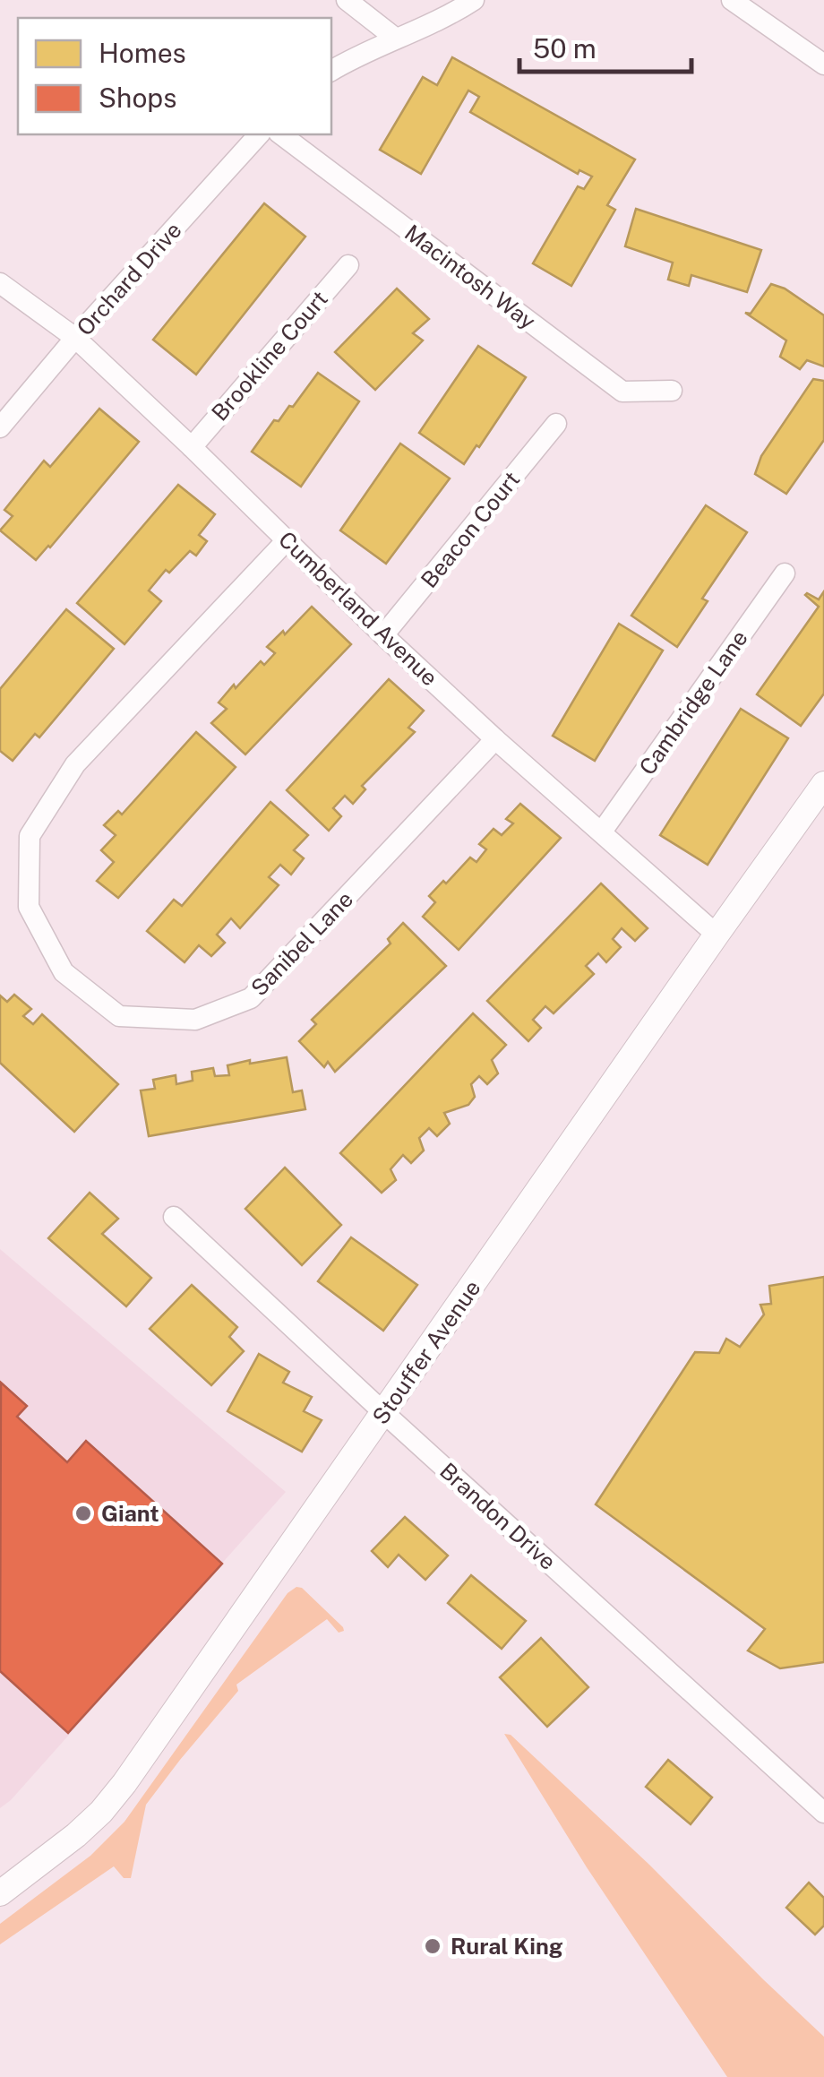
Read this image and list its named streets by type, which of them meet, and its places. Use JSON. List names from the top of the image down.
{
  "streets": {
    "street": [
      "Macintosh Way",
      "Orchard Drive",
      "Brookline Court",
      "Beacon Court",
      "Cumberland Avenue",
      "Cambridge Lane",
      "Sanibel Lane",
      "Stouffer Avenue",
      "Brandon Drive"
    ]
  },
  "crossings": [
    ["Orchard Drive", "Cumberland Avenue"],
    ["Brookline Court", "Cumberland Avenue"],
    ["Beacon Court", "Cumberland Avenue"],
    ["Cumberland Avenue", "Cambridge Lane"],
    ["Cumberland Avenue", "Sanibel Lane"],
    ["Cumberland Avenue", "Stouffer Avenue"],
    ["Stouffer Avenue", "Brandon Drive"]
  ],
  "places": ["Giant", "Rural King"],
  "legend": ["Homes", "Shops"],
  "scale_bar": "50 m"
}
